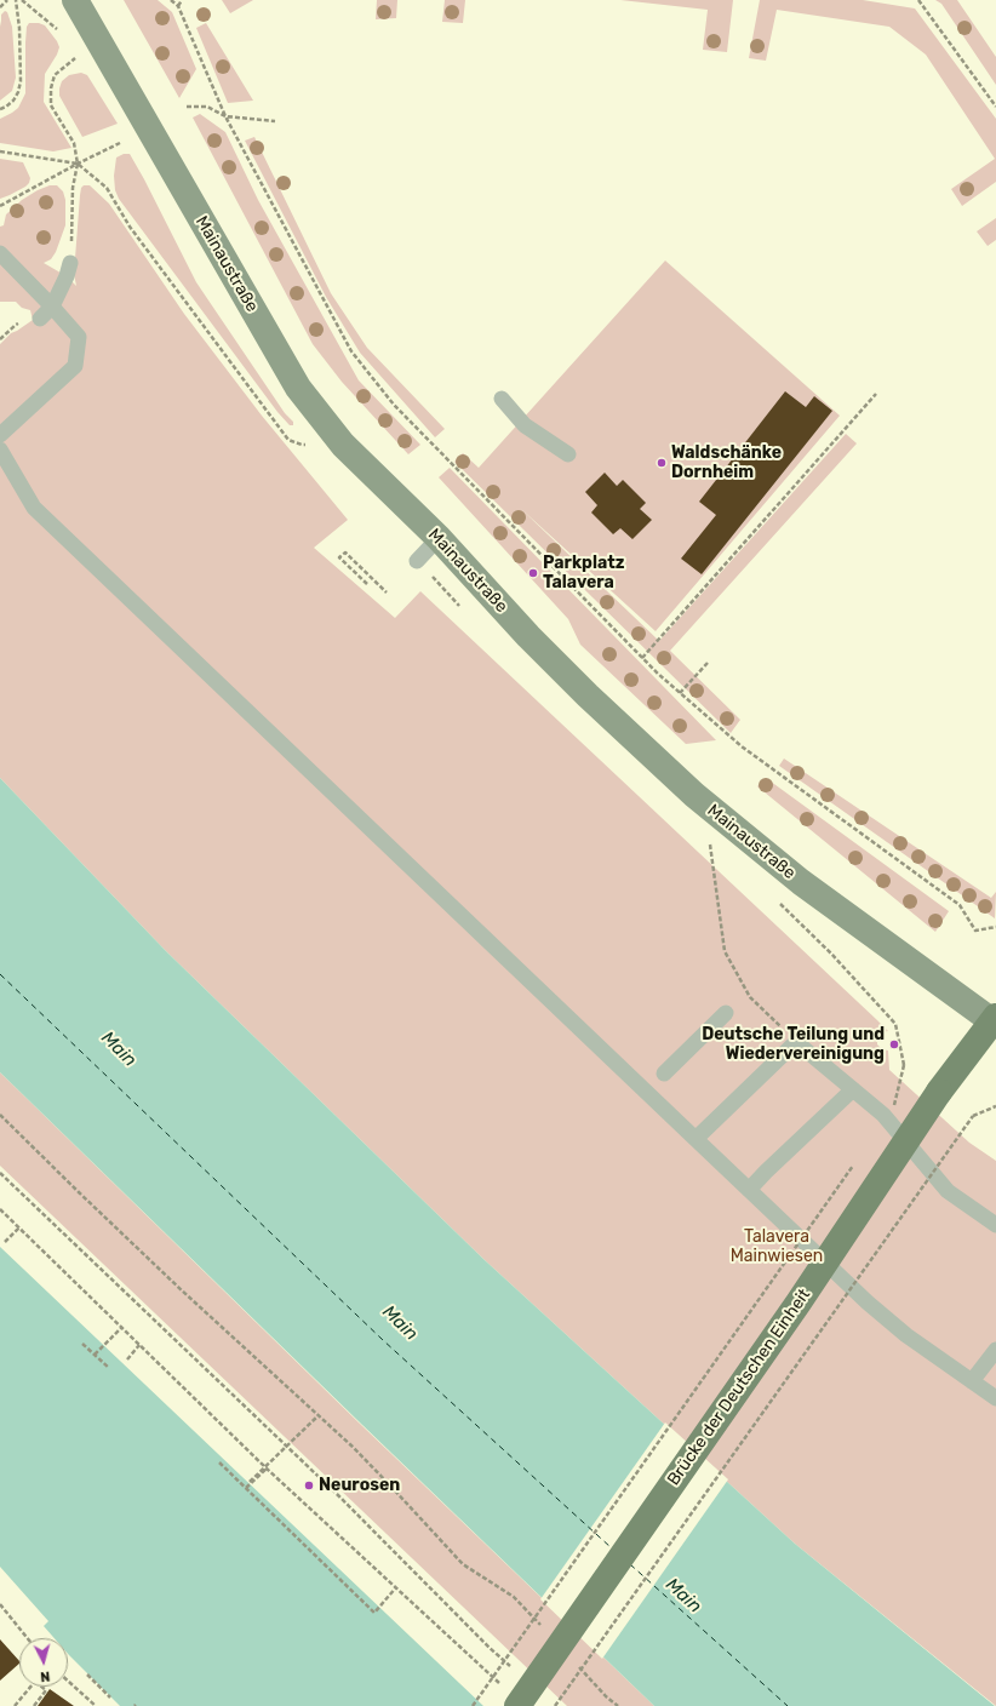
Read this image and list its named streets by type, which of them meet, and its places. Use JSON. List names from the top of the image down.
{
  "streets": {
    "main road": ["Mainaustraße", "Brücke der Deutschen Einheit"]
  },
  "crossings": [
    ["Mainaustraße", "Brücke der Deutschen Einheit"]
  ],
  "water": ["Main"],
  "parks": ["Talavera Mainwiesen"],
  "places": [
    "Waldschänke Dornheim",
    "Parkplatz Talavera",
    "Deutsche Teilung und Wiedervereinigung",
    "Neurosen"
  ],
  "north": "bottom"
}
